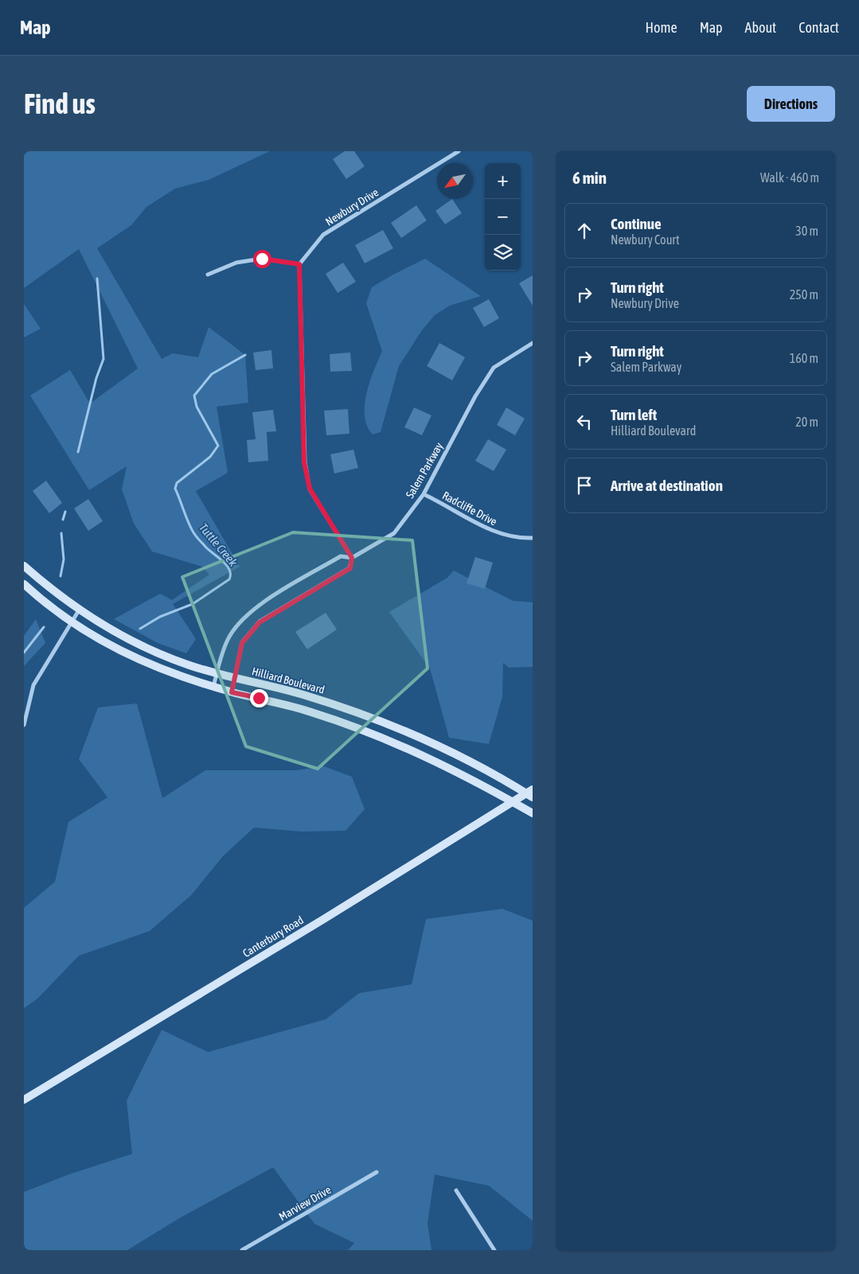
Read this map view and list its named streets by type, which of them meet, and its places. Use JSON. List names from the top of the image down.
{
  "streets": {
    "main road": ["Hilliard Boulevard", "Canterbury Road"],
    "street": [
      "Newbury Drive",
      "Salem Parkway",
      "Radcliffe Drive",
      "Marview Drive"
    ]
  },
  "crossings": [
    ["Salem Parkway", "Radcliffe Drive"],
    ["Salem Parkway", "Hilliard Boulevard"],
    ["Hilliard Boulevard", "Canterbury Road"]
  ],
  "water": ["Tuttle Creek"],
  "north": "bottom left",
  "page": {
    "header": "Map",
    "nav": [
      "Home",
      "Map",
      "About",
      "Contact"
    ],
    "buttons": "Directions",
    "title": "Find us",
    "heading": ["6 min", "Walk · 460 m"],
    "map_buttons": ["+", "−"],
    "list": [
      ["Continue", "Newbury Court", "30 m"],
      ["Turn right", "Newbury Drive", "250 m"],
      ["Turn right", "Salem Parkway", "160 m"],
      ["Turn left", "Hilliard Boulevard", "20 m"],
      "Arrive at destination"
    ]
  }
}
